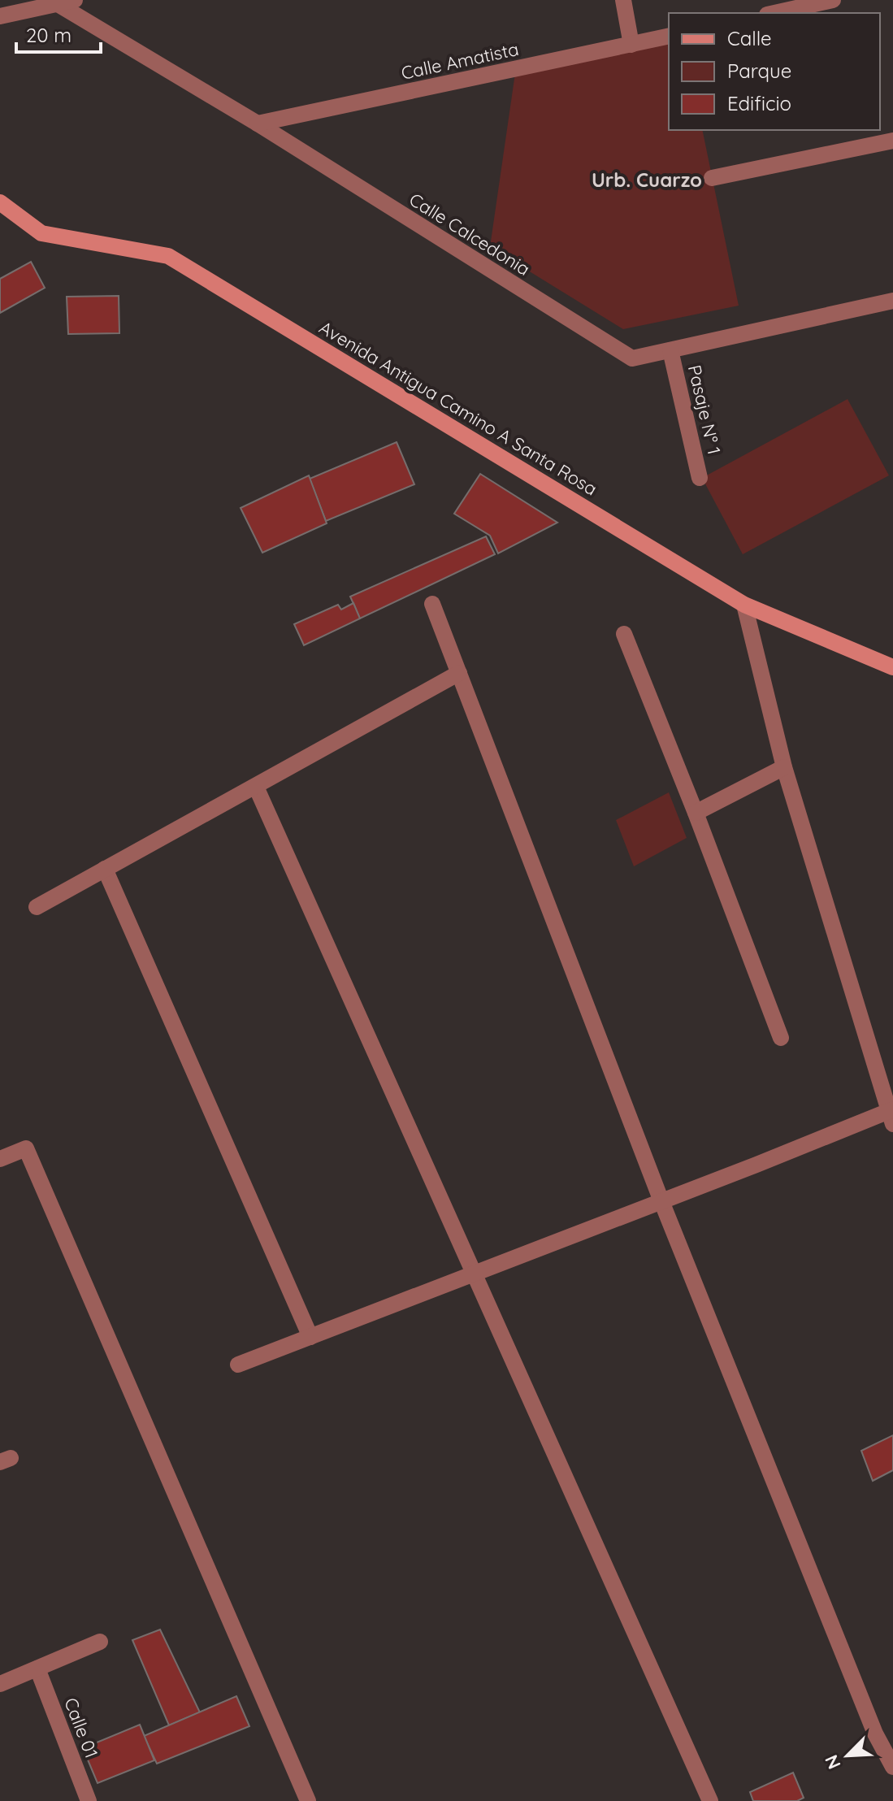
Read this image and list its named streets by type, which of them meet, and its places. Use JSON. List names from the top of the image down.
{
  "streets": {
    "street": [
      "Calle Amatista",
      "Calle Calcedonia",
      "Avenida Antigua Camino A Santa Rosa",
      "Pasaje N° 1",
      "Calle 01"
    ]
  },
  "crossings": [
    ["Calle Amatista", "Calle Calcedonia"],
    ["Calle Calcedonia", "Pasaje N° 1"]
  ],
  "districts": ["Urb. Cuarzo"],
  "legend": ["Calle", "Parque", "Edificio"],
  "scale_bar": "20 m",
  "north": "bottom left"
}
